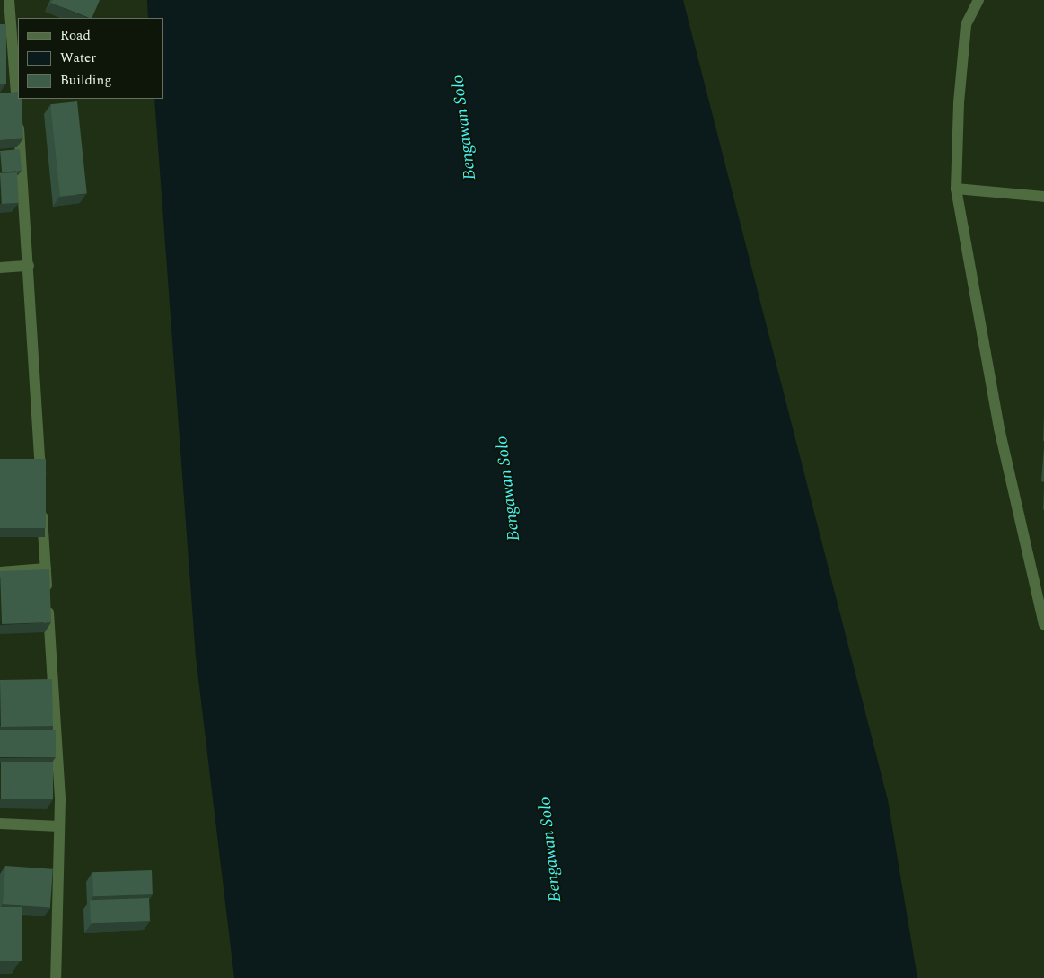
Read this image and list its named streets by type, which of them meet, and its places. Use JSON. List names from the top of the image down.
{
  "water": ["Bengawan Solo"],
  "legend": ["Road", "Water", "Building"]
}
